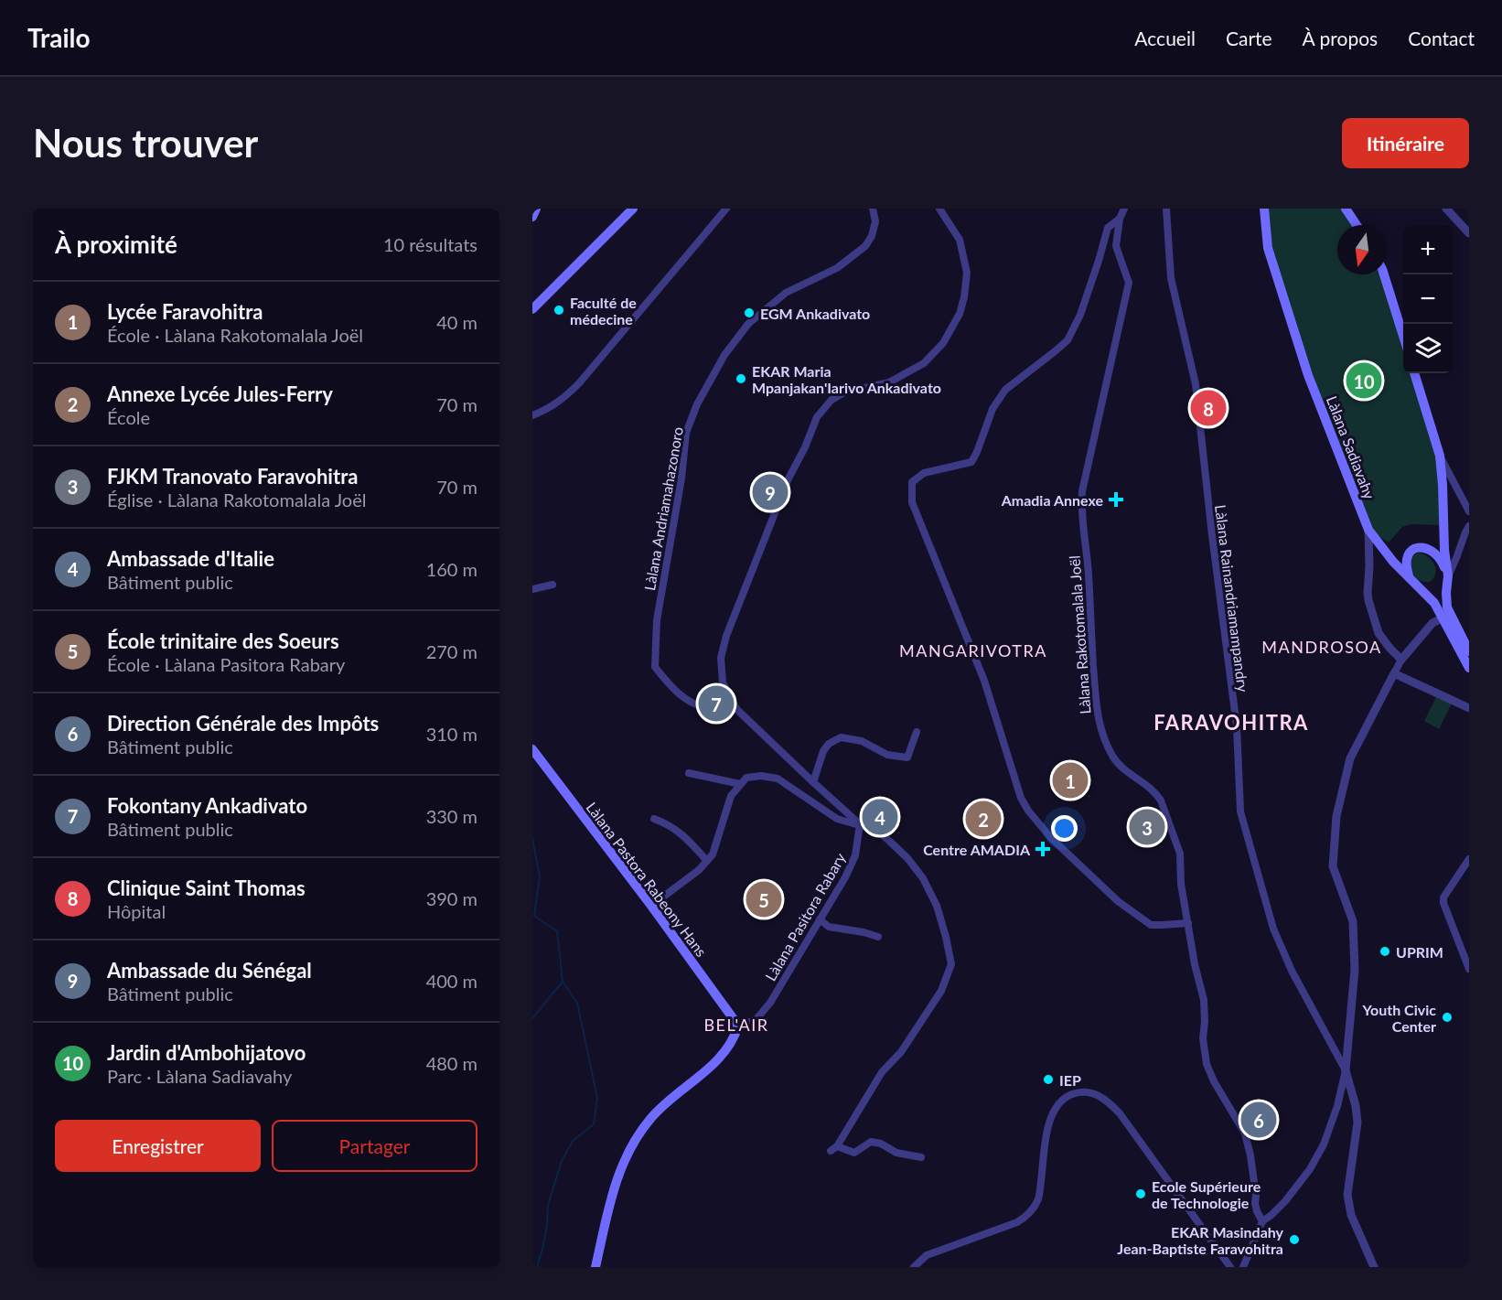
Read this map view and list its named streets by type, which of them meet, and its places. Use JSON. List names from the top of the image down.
{
  "streets": {
    "main road": ["Làlana Sadiavahy", "Làlana Pastora Rabeony Hans"],
    "street": [
      "Làlana Andriamahazonoro",
      "Làlana Rainandriamampandry",
      "Làlana Rakotomalala Joël",
      "Làlana Pasitora Rabary"
    ]
  },
  "crossings": [
    ["Làlana Pastora Rabeony Hans", "Làlana Pasitora Rabary"]
  ],
  "districts": [
    "MANDROSOA",
    "MANGARIVOTRA",
    "FARAVOHITRA",
    "BEL'AIR"
  ],
  "places": {
    "other": [
      "Faculté de médecine",
      "EGM Ankadivato",
      "EKAR Maria Mpanjakan'Iarivo Ankadivato",
      "UPRIM",
      "Youth Civic Center",
      "IEP",
      "Ecole Supérieure de Technologie",
      "EKAR Masindahy Jean-Baptiste Faravohitra"
    ],
    "health": ["Amadia Annexe", "Centre AMADIA"]
  },
  "north": "bottom",
  "page": {
    "header": "Trailo",
    "nav": [
      "Accueil",
      "Carte",
      "À propos",
      "Contact"
    ],
    "buttons": [
      "Itinéraire",
      ["Enregistrer", "Partager"]
    ],
    "title": "Nous trouver",
    "heading": ["À proximité", "10 résultats"],
    "map_buttons": ["+", "−"],
    "list": [
      {
        "mark": "1",
        "name": "Lycée Faravohitra",
        "note": "École · Làlana Rakotomalala Joël",
        "value": "40 m"
      },
      {
        "mark": "2",
        "name": "Annexe Lycée Jules-Ferry",
        "note": "École",
        "value": "70 m"
      },
      {
        "mark": "3",
        "name": "FJKM Tranovato Faravohitra",
        "note": "Église · Làlana Rakotomalala Joël",
        "value": "70 m"
      },
      {
        "mark": "4",
        "name": "Ambassade d'Italie",
        "note": "Bâtiment public",
        "value": "160 m"
      },
      {
        "mark": "5",
        "name": "École trinitaire des Soeurs",
        "note": "École · Làlana Pasitora Rabary",
        "value": "270 m"
      },
      {
        "mark": "6",
        "name": "Direction Générale des Impôts",
        "note": "Bâtiment public",
        "value": "310 m"
      },
      {
        "mark": "7",
        "name": "Fokontany Ankadivato",
        "note": "Bâtiment public",
        "value": "330 m"
      },
      {
        "mark": "8",
        "name": "Clinique Saint Thomas",
        "note": "Hôpital",
        "value": "390 m"
      },
      {
        "mark": "9",
        "name": "Ambassade du Sénégal",
        "note": "Bâtiment public",
        "value": "400 m"
      },
      {
        "mark": "10",
        "name": "Jardin d'Ambohijatovo",
        "note": "Parc · Làlana Sadiavahy",
        "value": "480 m"
      }
    ],
    "pins": [
      "10",
      "8",
      "9",
      "7",
      "1",
      "4",
      "2",
      "3",
      "5",
      "6"
    ]
  }
}
